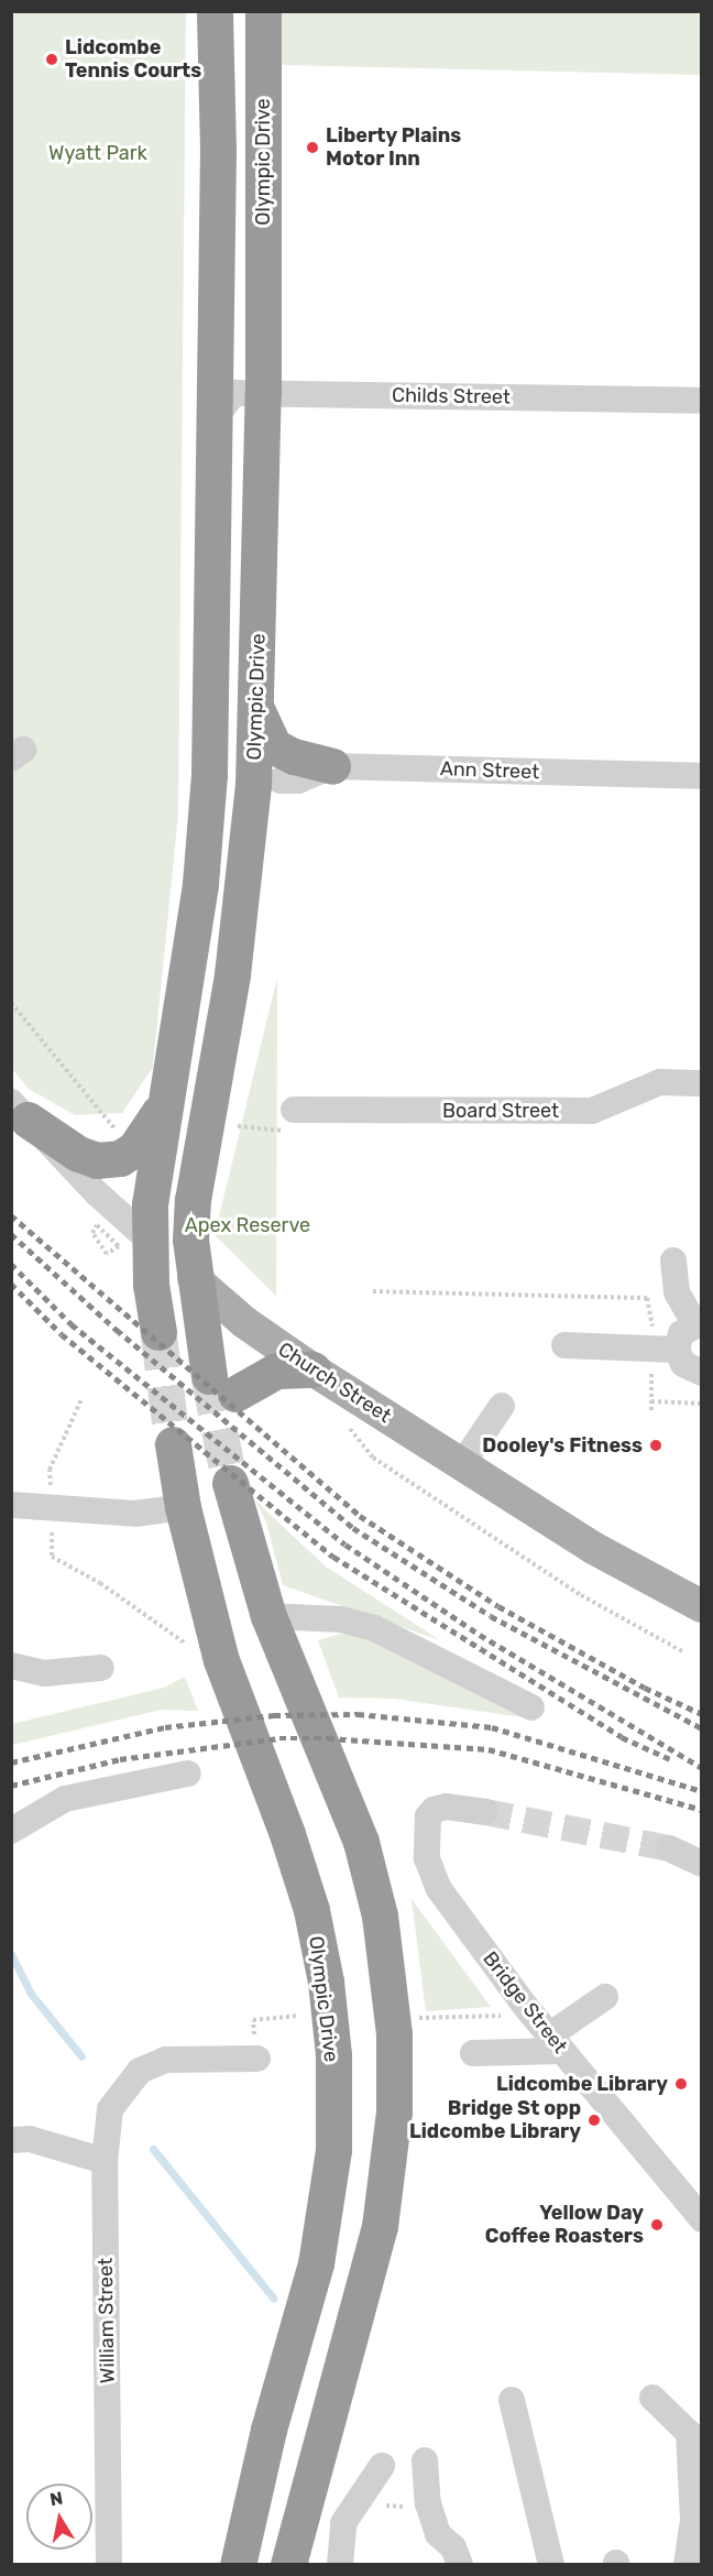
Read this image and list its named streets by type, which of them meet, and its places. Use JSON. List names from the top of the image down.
{
  "streets": {
    "highway": ["Olympic Drive", "Church Street"],
    "street": [
      "Childs Street",
      "Ann Street",
      "Board Street",
      "Bridge Street",
      "William Street"
    ]
  },
  "crossings": [
    ["Olympic Drive", "Childs Street"],
    ["Olympic Drive", "Church Street"]
  ],
  "parks": ["Wyatt Park", "Apex Reserve"],
  "places": [
    "Lidcombe Tennis Courts",
    "Liberty Plains Motor Inn",
    "Dooley's Fitness",
    "Lidcombe Library",
    "Bridge St opp Lidcombe Library",
    "Yellow Day Coffee Roasters"
  ],
  "north": "top"
}
